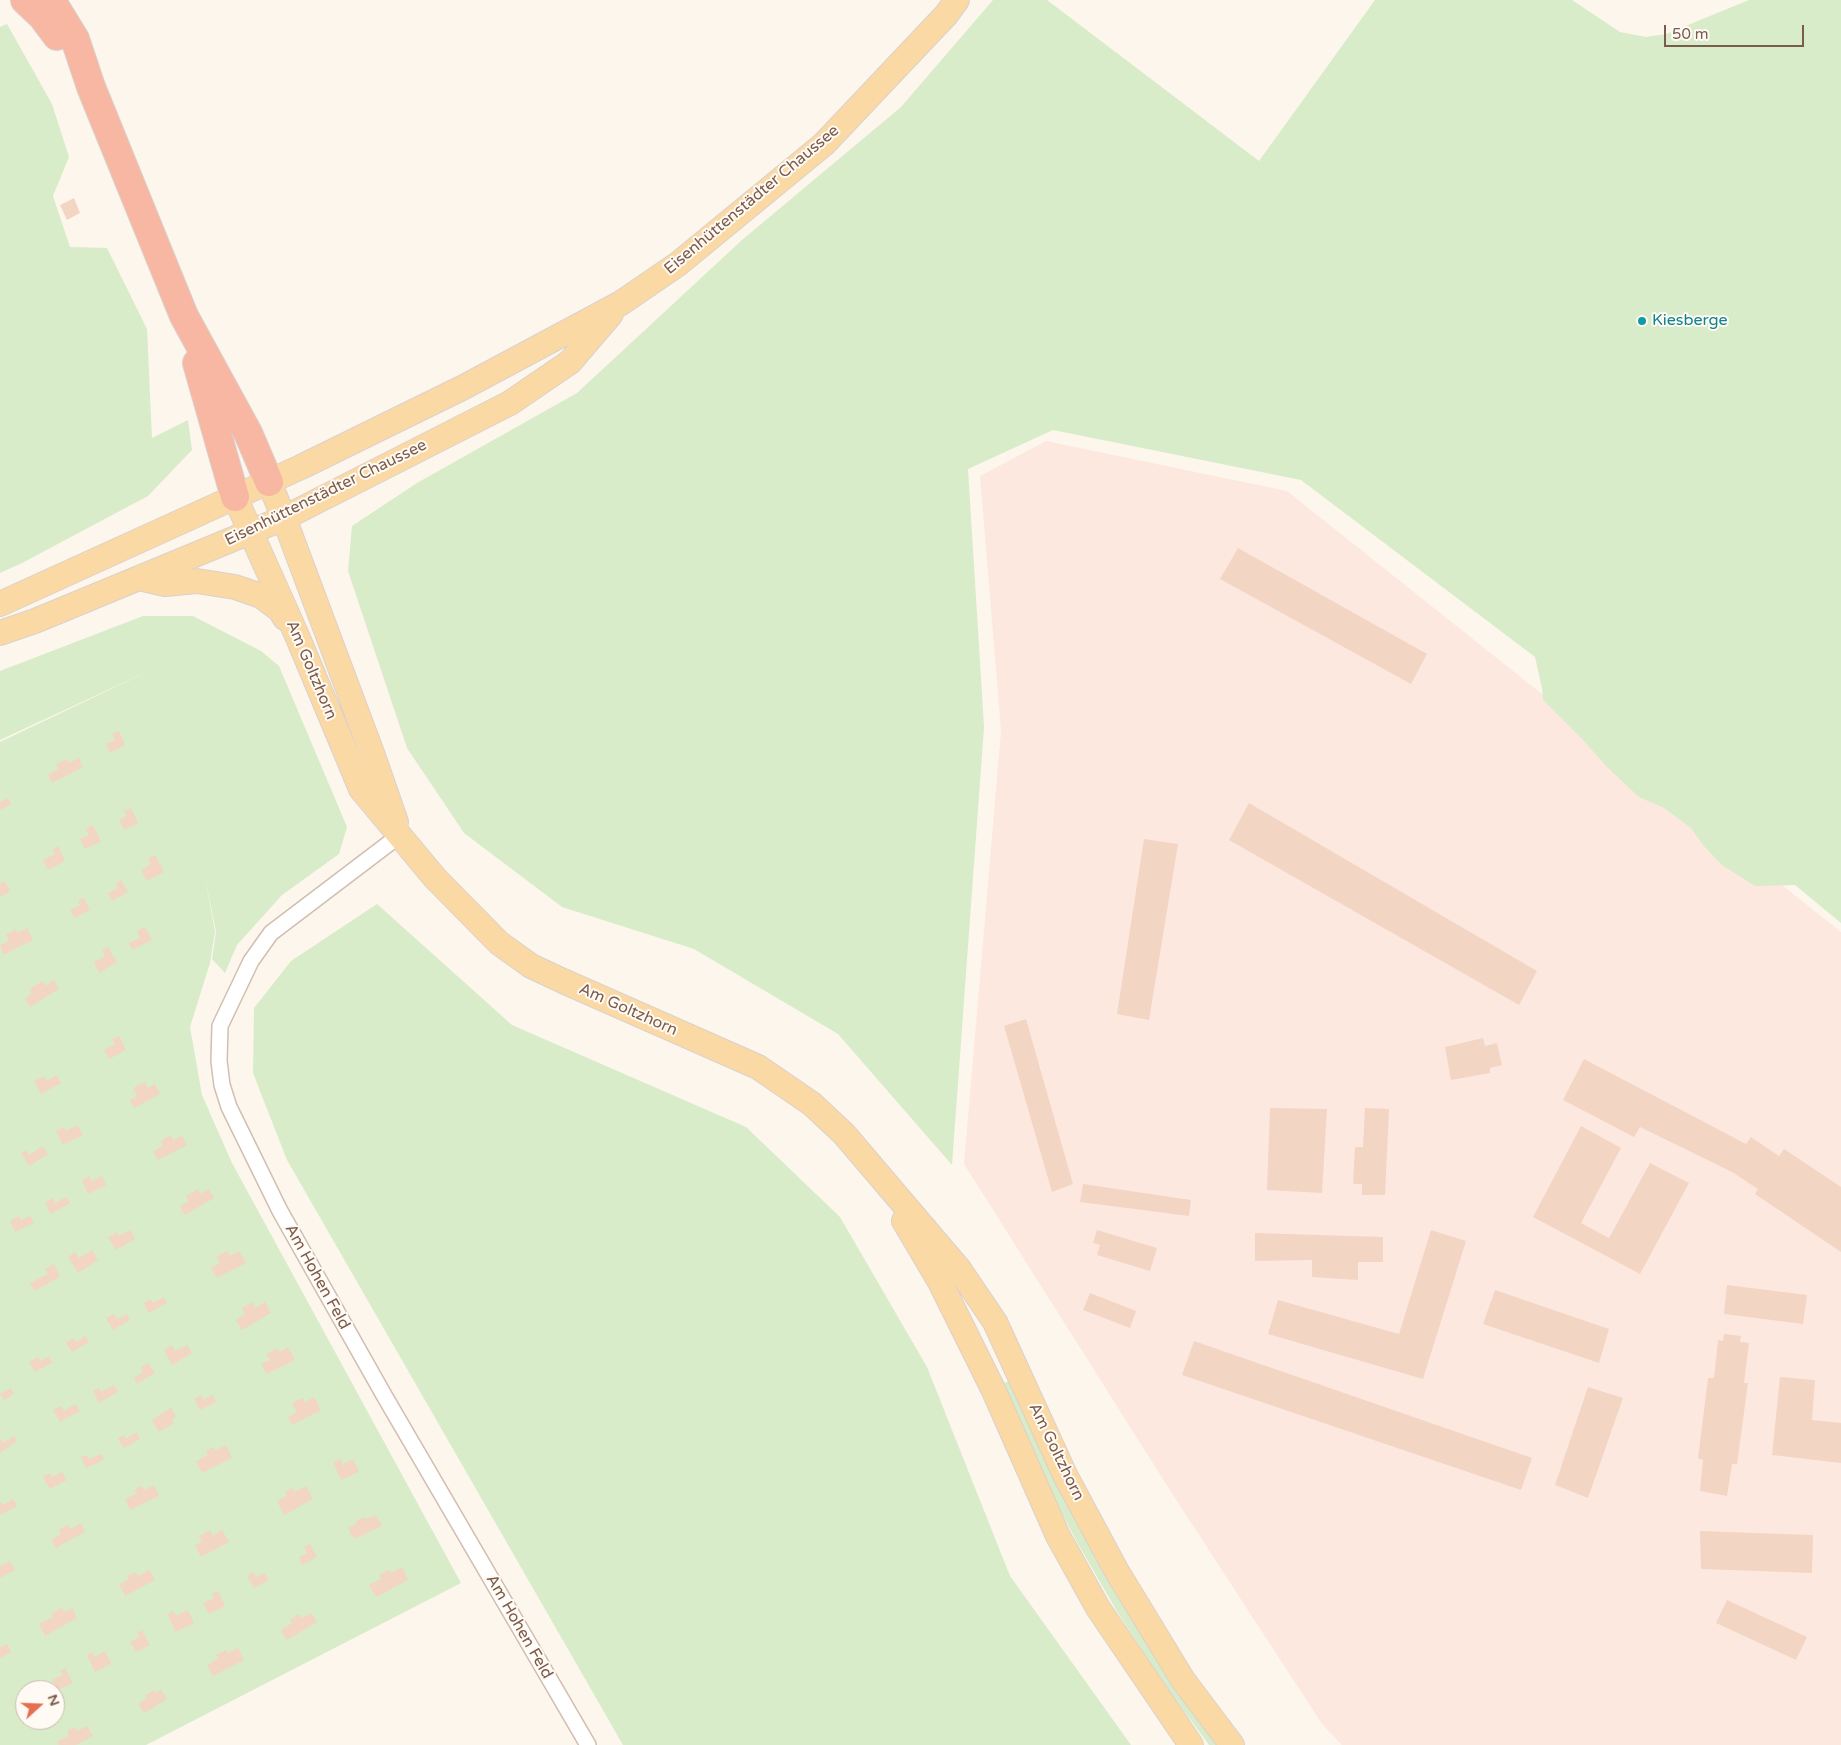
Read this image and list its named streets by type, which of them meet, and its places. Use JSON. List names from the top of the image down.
{
  "streets": {
    "main road": ["Eisenhüttenstädter Chaussee", "Am Goltzhorn"],
    "street": ["Am Hohen Feld"]
  },
  "crossings": [
    ["Eisenhüttenstädter Chaussee", "Am Goltzhorn"],
    ["Am Goltzhorn", "Am Hohen Feld"]
  ],
  "places": ["Kiesberge"],
  "scale_bar": "50 m",
  "north": "right"
}
